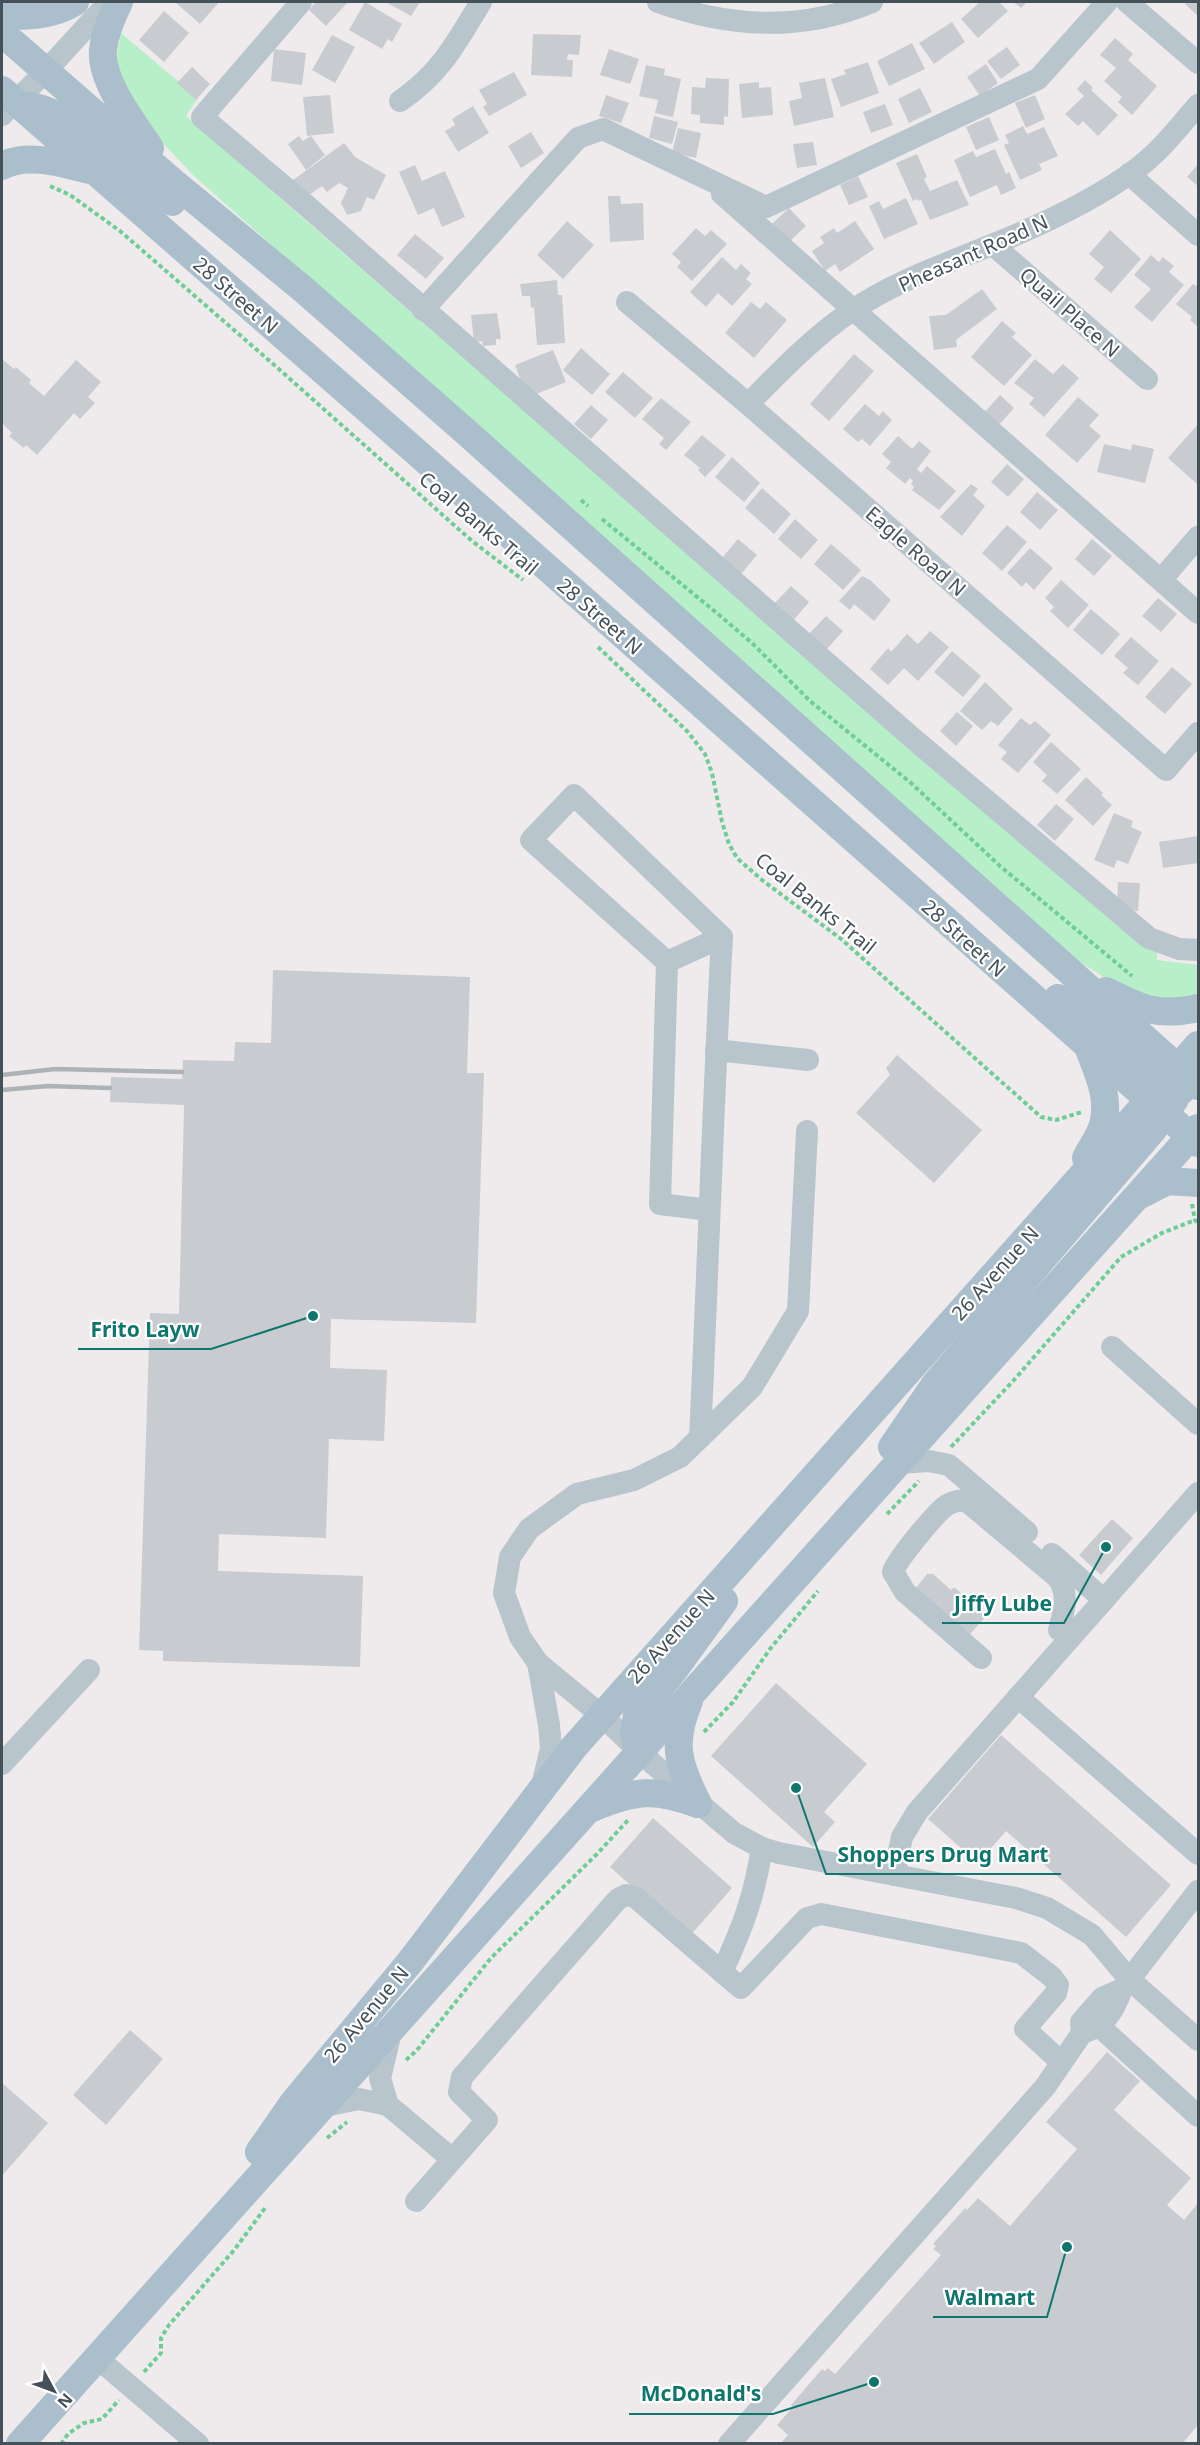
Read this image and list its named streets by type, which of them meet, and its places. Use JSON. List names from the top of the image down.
{
  "streets": {
    "main road": ["28 Street N", "26 Avenue N"],
    "street": ["Pheasant Road N", "Quail Place N", "Eagle Road N"],
    "path": ["Coal Banks Trail"]
  },
  "crossings": [
    ["Pheasant Road N", "Quail Place N"],
    ["Pheasant Road N", "Eagle Road N"],
    ["28 Street N", "26 Avenue N"]
  ],
  "places": [
    "Frito Layw",
    "Jiffy Lube",
    "Shoppers Drug Mart",
    "Walmart",
    "McDonald's"
  ],
  "north": "bottom right"
}
